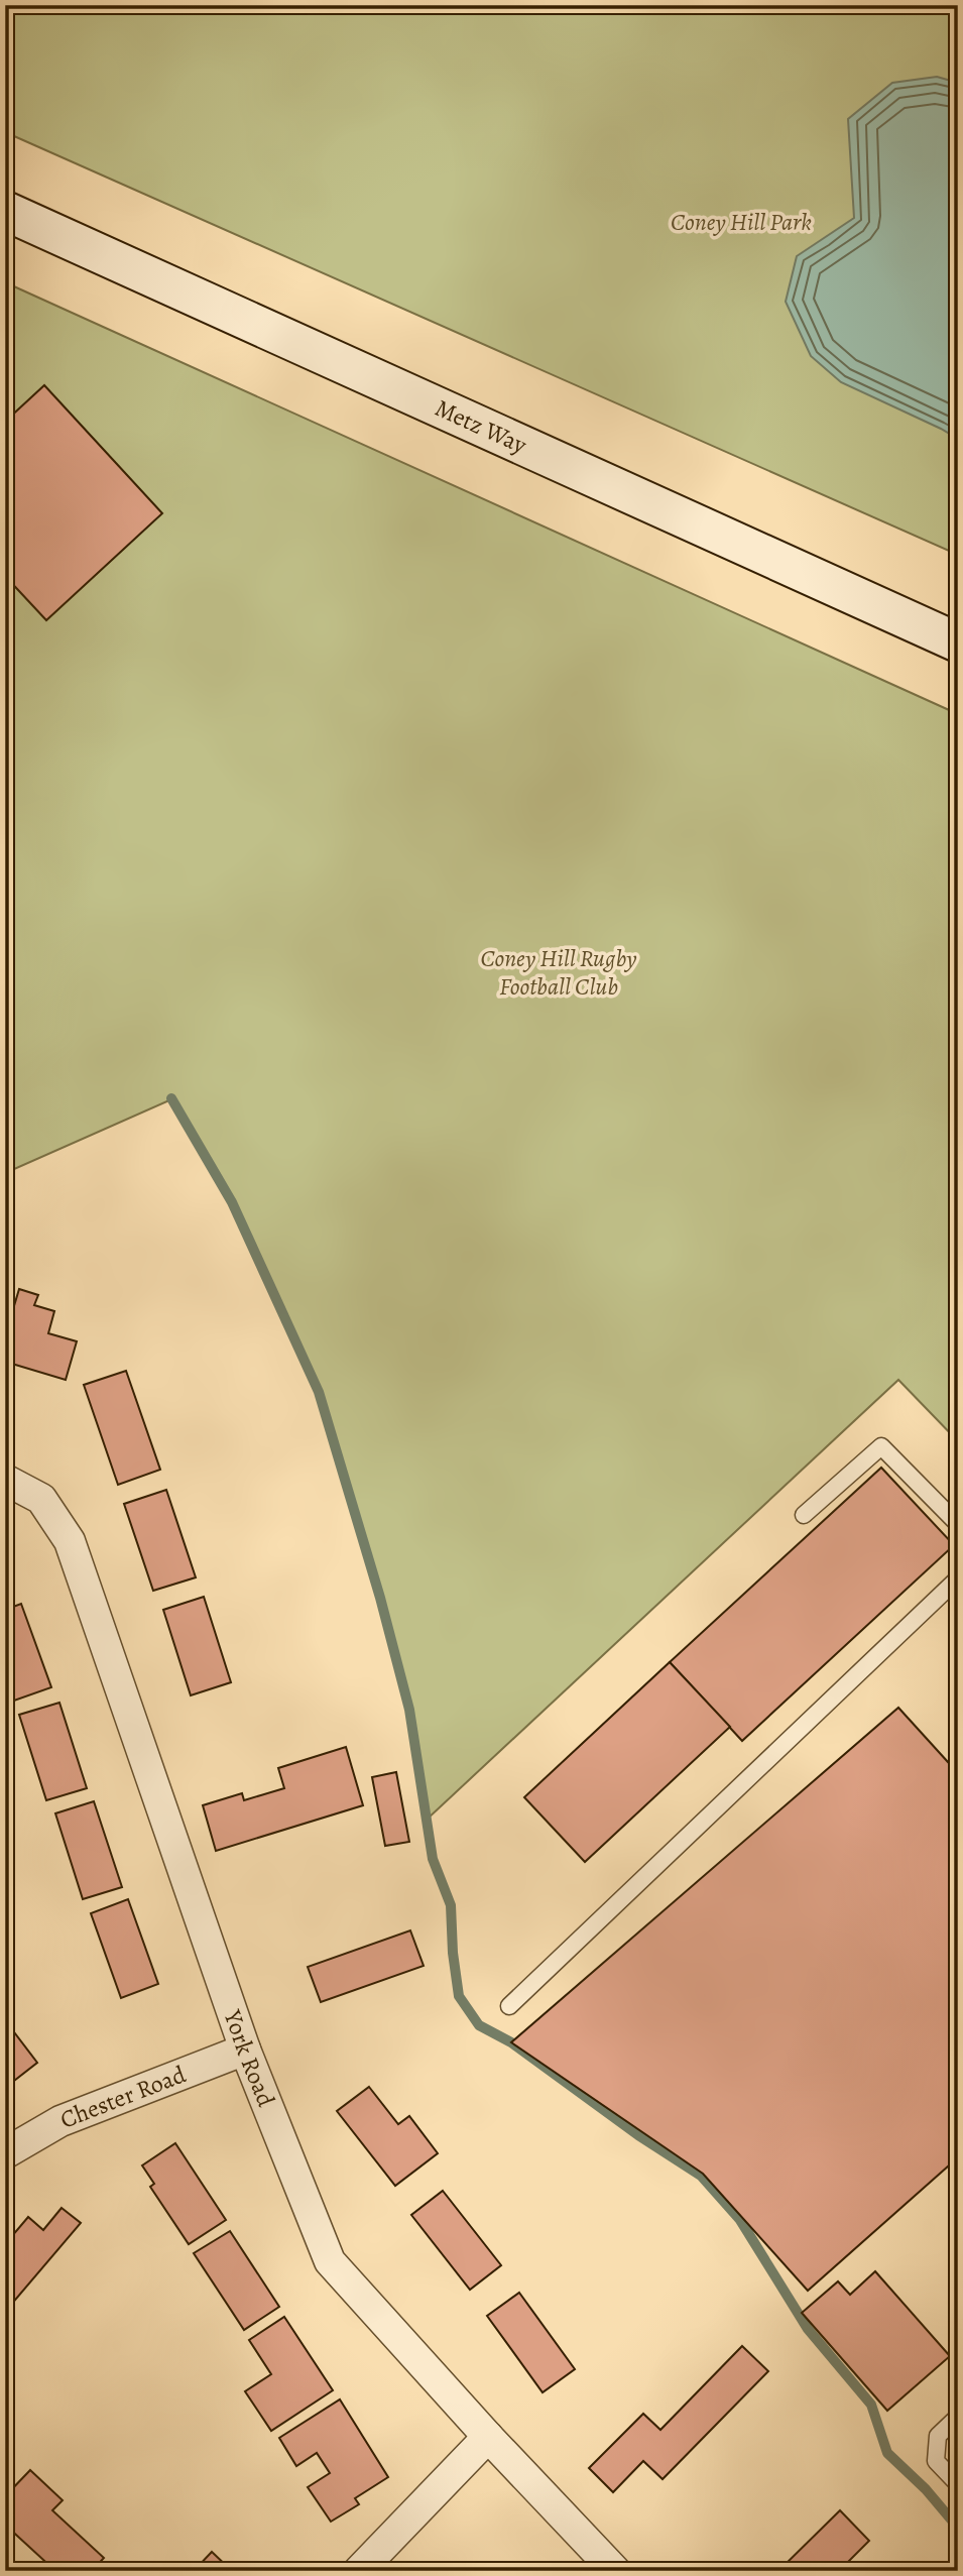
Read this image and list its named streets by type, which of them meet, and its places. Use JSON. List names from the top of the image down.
{
  "streets": {
    "street": ["Metz Way", "York Road", "Chester Road"]
  },
  "crossings": [
    ["York Road", "Chester Road"]
  ],
  "parks": ["Coney Hill Park", "Coney Hill Rugby Football Club"]
}
